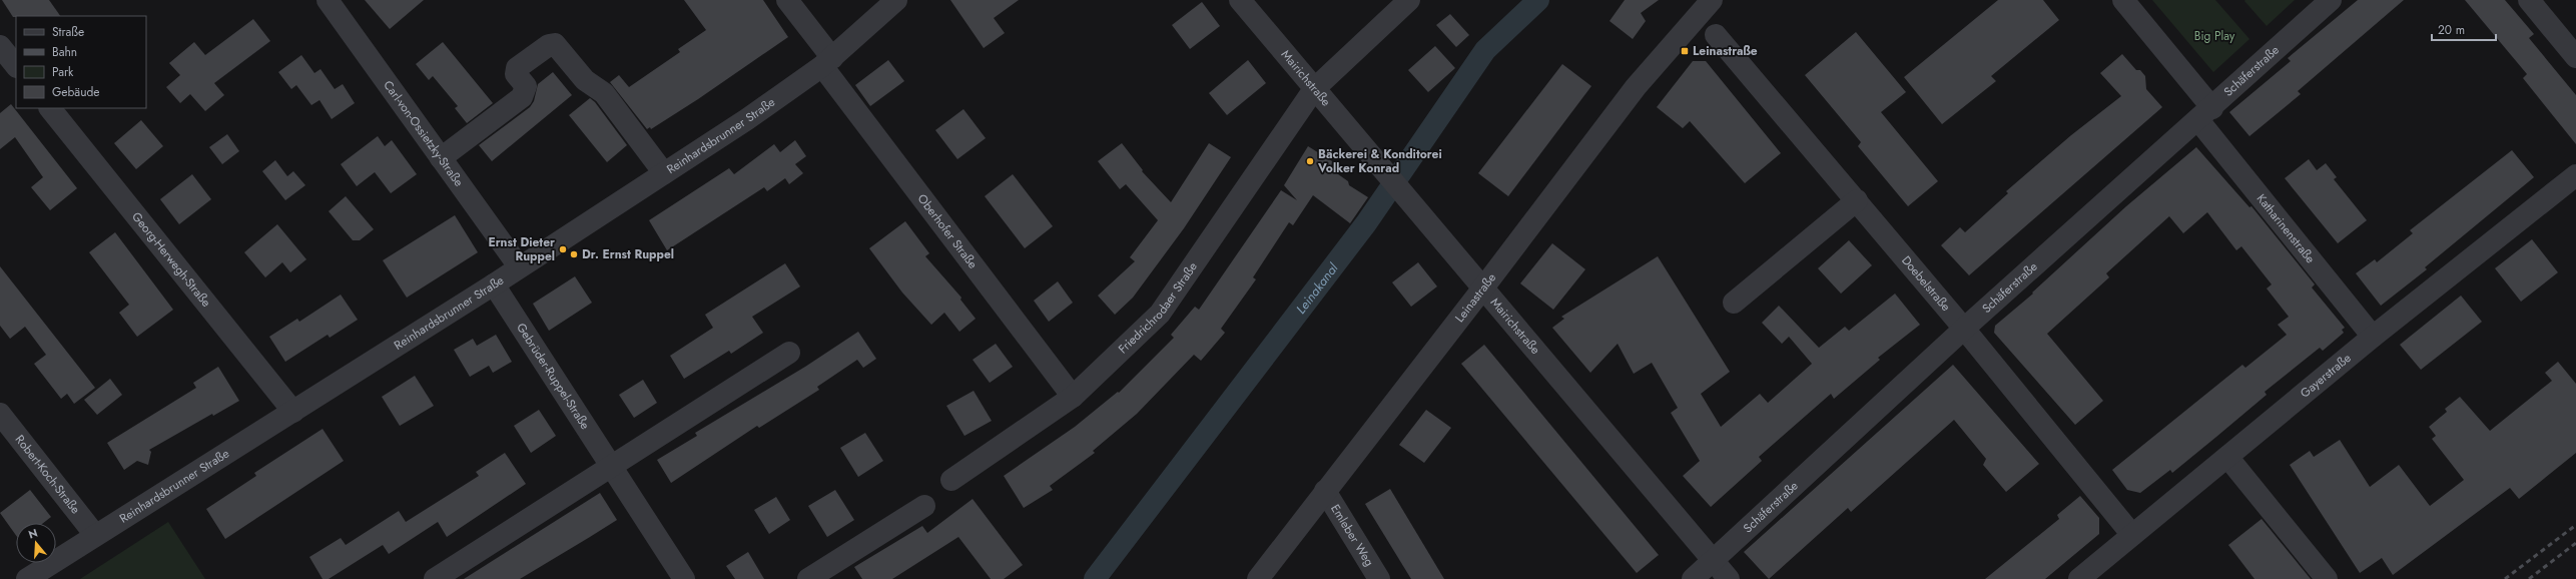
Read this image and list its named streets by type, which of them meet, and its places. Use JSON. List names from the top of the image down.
{
  "streets": {
    "street": [
      "Schäferstraße",
      "Mairichstraße",
      "Carl-von-Ossietzky-Straße",
      "Reinhardsbrunner Straße",
      "Katharinenstraße",
      "Oberhofer Straße",
      "Georg-Herwegh-Straße",
      "Doebelstraße",
      "Leinastraße",
      "Friedrichrodaer Straße",
      "Gebrüder-Ruppel-Straße",
      "Gayerstraße",
      "Robert-Koch-Straße",
      "Emleber Weg"
    ]
  },
  "crossings": [
    ["Schäferstraße", "Mairichstraße"],
    ["Schäferstraße", "Katharinenstraße"],
    ["Schäferstraße", "Doebelstraße"],
    ["Mairichstraße", "Leinastraße"],
    ["Mairichstraße", "Friedrichrodaer Straße"],
    ["Carl-von-Ossietzky-Straße", "Reinhardsbrunner Straße"],
    ["Reinhardsbrunner Straße", "Oberhofer Straße"],
    ["Reinhardsbrunner Straße", "Georg-Herwegh-Straße"],
    ["Reinhardsbrunner Straße", "Gebrüder-Ruppel-Straße"],
    ["Reinhardsbrunner Straße", "Robert-Koch-Straße"],
    ["Katharinenstraße", "Gayerstraße"],
    ["Oberhofer Straße", "Friedrichrodaer Straße"],
    ["Doebelstraße", "Gayerstraße"],
    ["Leinastraße", "Emleber Weg"]
  ],
  "water": ["Leinakanal"],
  "parks": ["Big Play"],
  "places": {
    "transit": ["Leinastraße"],
    "other": ["Bäckerei & Konditorei Volker Konrad", "Ernst Dieter Ruppel", "Dr. Ernst Ruppel"]
  },
  "legend": [
    "Straße",
    "Bahn",
    "Park",
    "Gebäude"
  ],
  "scale_bar": "20 m",
  "north": "top"
}
